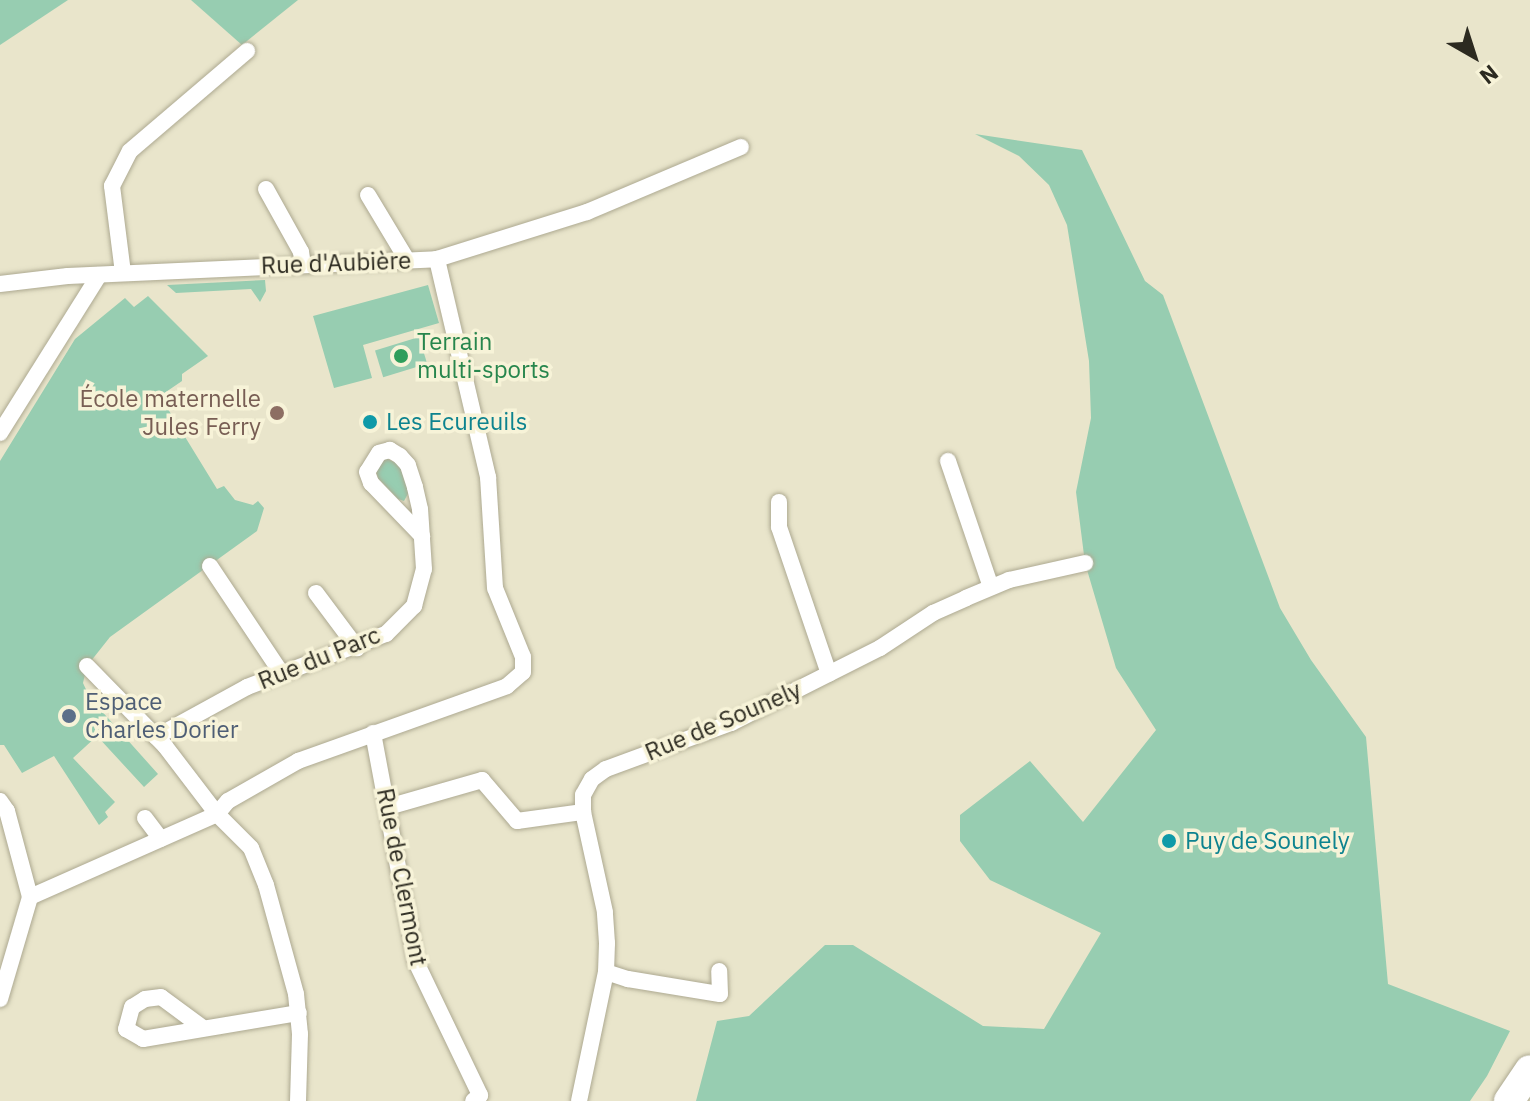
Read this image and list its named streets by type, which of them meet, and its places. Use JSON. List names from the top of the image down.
{
  "streets": {
    "street": [
      "Rue d'Aubière",
      "Rue du Parc",
      "Rue de Sounely",
      "Rue de Clermont"
    ]
  },
  "places": [
    "Terrain multi-sports",
    "École maternelle Jules Ferry",
    "Les Ecureuils",
    "Espace Charles Dorier",
    "Puy de Sounely"
  ],
  "north": "bottom right"
}
